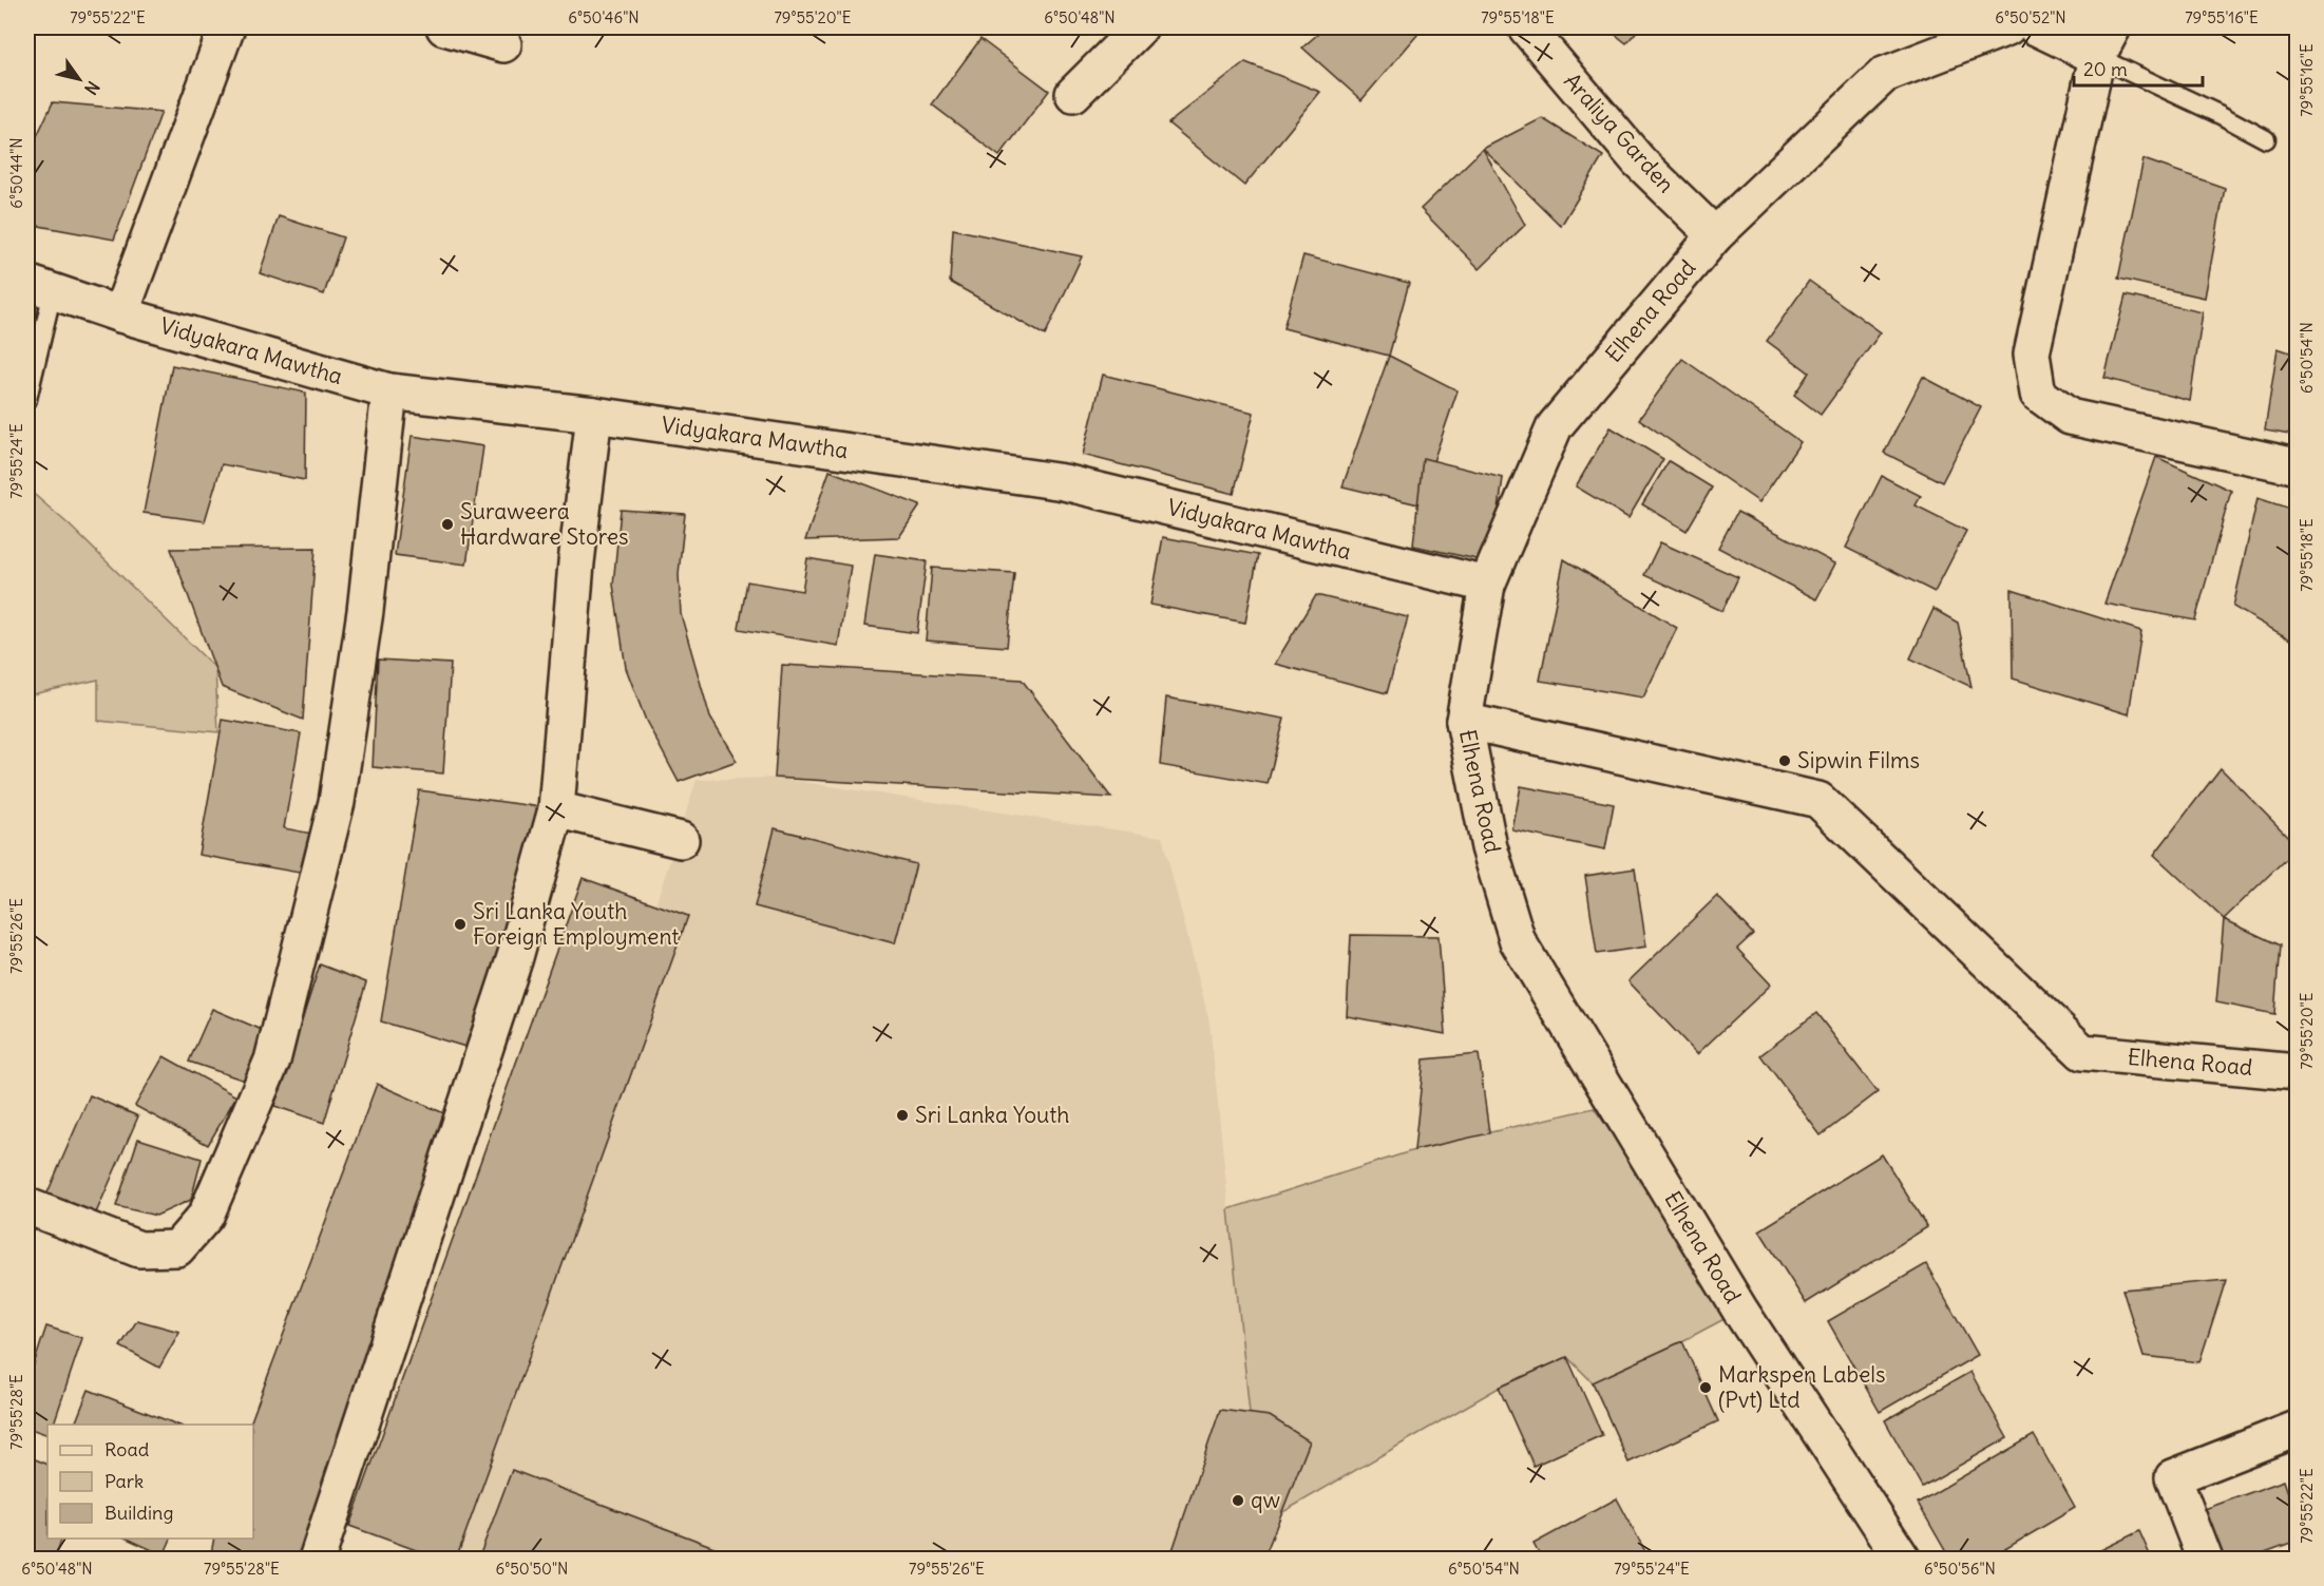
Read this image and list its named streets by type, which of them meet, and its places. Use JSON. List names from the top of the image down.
{
  "streets": {
    "street": ["Araliya Garden", "Elhena Road", "Vidyakara Mawtha"]
  },
  "crossings": [
    ["Araliya Garden", "Elhena Road"],
    ["Elhena Road", "Vidyakara Mawtha"]
  ],
  "places": [
    "Suraweera Hardware Stores",
    "Sipwin Films",
    "Sri Lanka Youth Foreign Employment",
    "Sri Lanka Youth",
    "Markspen Labels (Pvt) Ltd",
    "qw"
  ],
  "legend": ["Road", "Park", "Building"],
  "scale_bar": "20 m",
  "north": "bottom right",
  "coordinates": [
    "79°55'22\"E",
    "6°50'46\"N",
    "79°55'20\"E",
    "6°50'48\"N",
    "79°55'18\"E",
    "6°50'52\"N",
    "79°55'16\"E",
    "6°50'44\"N",
    "6°50'54\"N",
    "79°55'24\"E",
    "79°55'26\"E",
    "79°55'28\"E",
    "6°50'50\"N",
    "6°50'56\"N"
  ]
}
